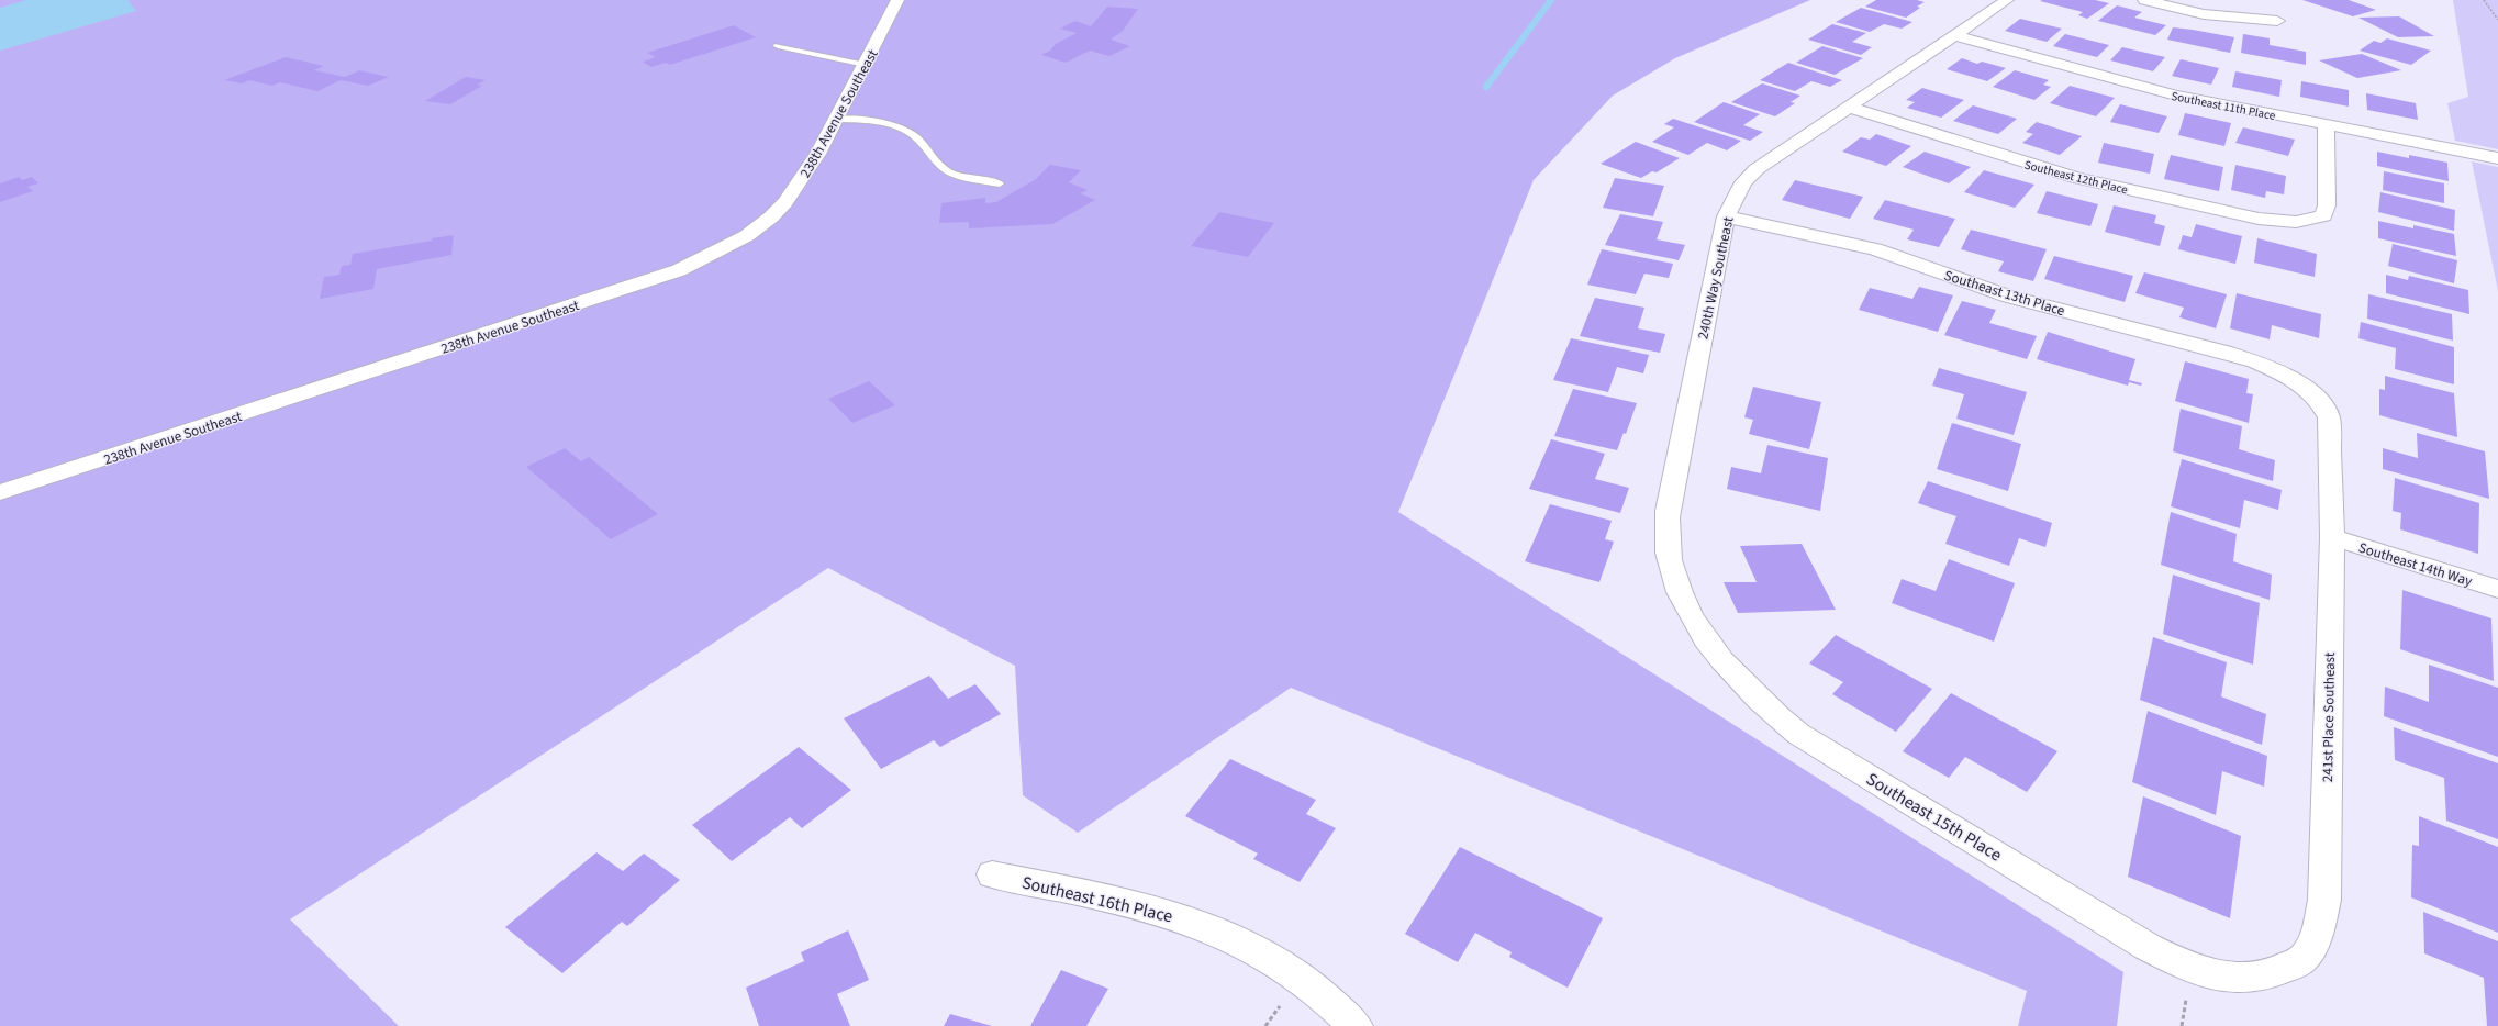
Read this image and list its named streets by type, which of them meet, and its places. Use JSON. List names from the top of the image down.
{
  "streets": {
    "street": [
      "Southeast 11th Place",
      "238th Avenue Southeast",
      "Southeast 12th Place",
      "240th Way Southeast",
      "Southeast 13th Place",
      "Southeast 14th Way",
      "241st Place Southeast",
      "Southeast 15th Place",
      "Southeast 16th Place"
    ]
  },
  "crossings": [
    ["Southeast 11th Place", "Southeast 12th Place"],
    ["Southeast 11th Place", "240th Way Southeast"],
    ["Southeast 12th Place", "240th Way Southeast"],
    ["240th Way Southeast", "Southeast 13th Place"],
    ["240th Way Southeast", "Southeast 15th Place"],
    ["Southeast 13th Place", "241st Place Southeast"],
    ["Southeast 14th Way", "241st Place Southeast"],
    ["241st Place Southeast", "Southeast 15th Place"]
  ]
}
